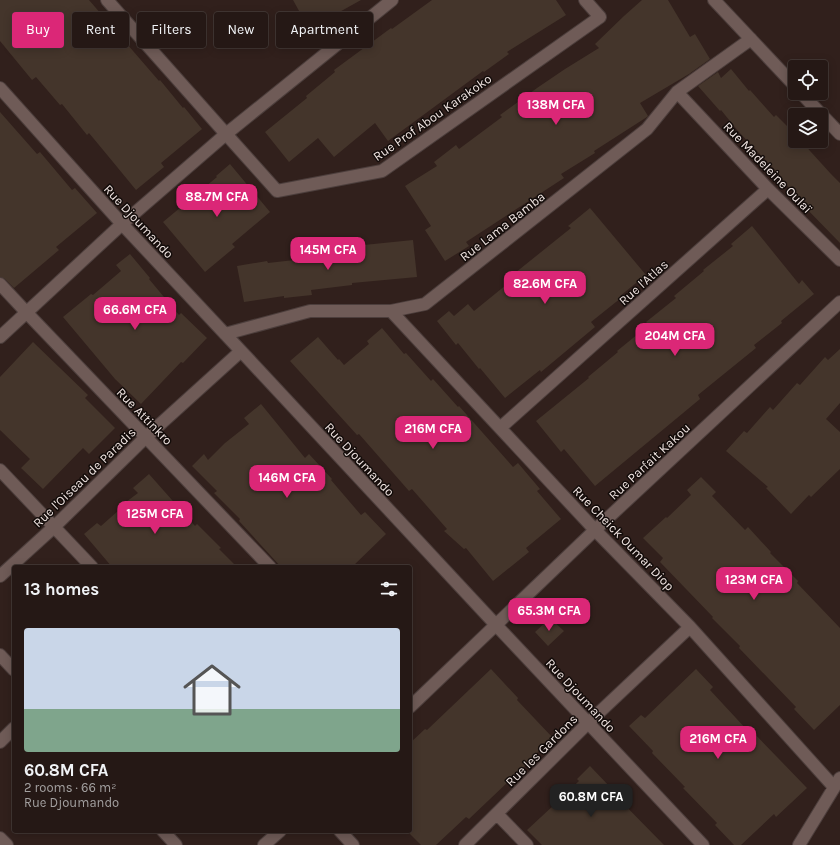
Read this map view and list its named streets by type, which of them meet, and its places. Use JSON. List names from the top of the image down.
{
  "streets": {
    "street": [
      "Rue Prof Abou Karakoko",
      "Rue Madeleine Oulaï",
      "Rue Djoumando",
      "Rue Lama Bamba",
      "Rue l'Atlas",
      "Rue Attinkro",
      "Rue Parfait Kakou",
      "Rue l'Oiseau de Paradis",
      "Rue Cheick Oumar Diop",
      "Rue les Gardons"
    ]
  },
  "crossings": [
    ["Rue Madeleine Oulaï", "Rue Lama Bamba"],
    ["Rue Madeleine Oulaï", "Rue l'Atlas"],
    ["Rue Djoumando", "Rue Lama Bamba"],
    ["Rue Djoumando", "Rue Parfait Kakou"],
    ["Rue Djoumando", "Rue l'Oiseau de Paradis"],
    ["Rue Djoumando", "Rue les Gardons"],
    ["Rue Lama Bamba", "Rue Cheick Oumar Diop"],
    ["Rue l'Atlas", "Rue Cheick Oumar Diop"],
    ["Rue Attinkro", "Rue l'Oiseau de Paradis"],
    ["Rue Parfait Kakou", "Rue Cheick Oumar Diop"],
    ["Rue Cheick Oumar Diop", "Rue les Gardons"]
  ],
  "page": {
    "chip": [
      "Buy",
      "Rent",
      "Filters",
      "New",
      "Apartment"
    ],
    "price": [
      "138M CFA",
      "88.7M CFA",
      "145M CFA",
      "82.6M CFA",
      "66.6M CFA",
      "204M CFA",
      "216M CFA",
      "146M CFA",
      "125M CFA",
      "123M CFA",
      "65.3M CFA",
      "216M CFA",
      "60.8M CFA"
    ],
    "heading": "13 homes",
    "list": [
      {
        "name": "60.8M CFA",
        "note": "2 rooms · 66 m² · Rue Djoumando"
      }
    ]
  }
}
